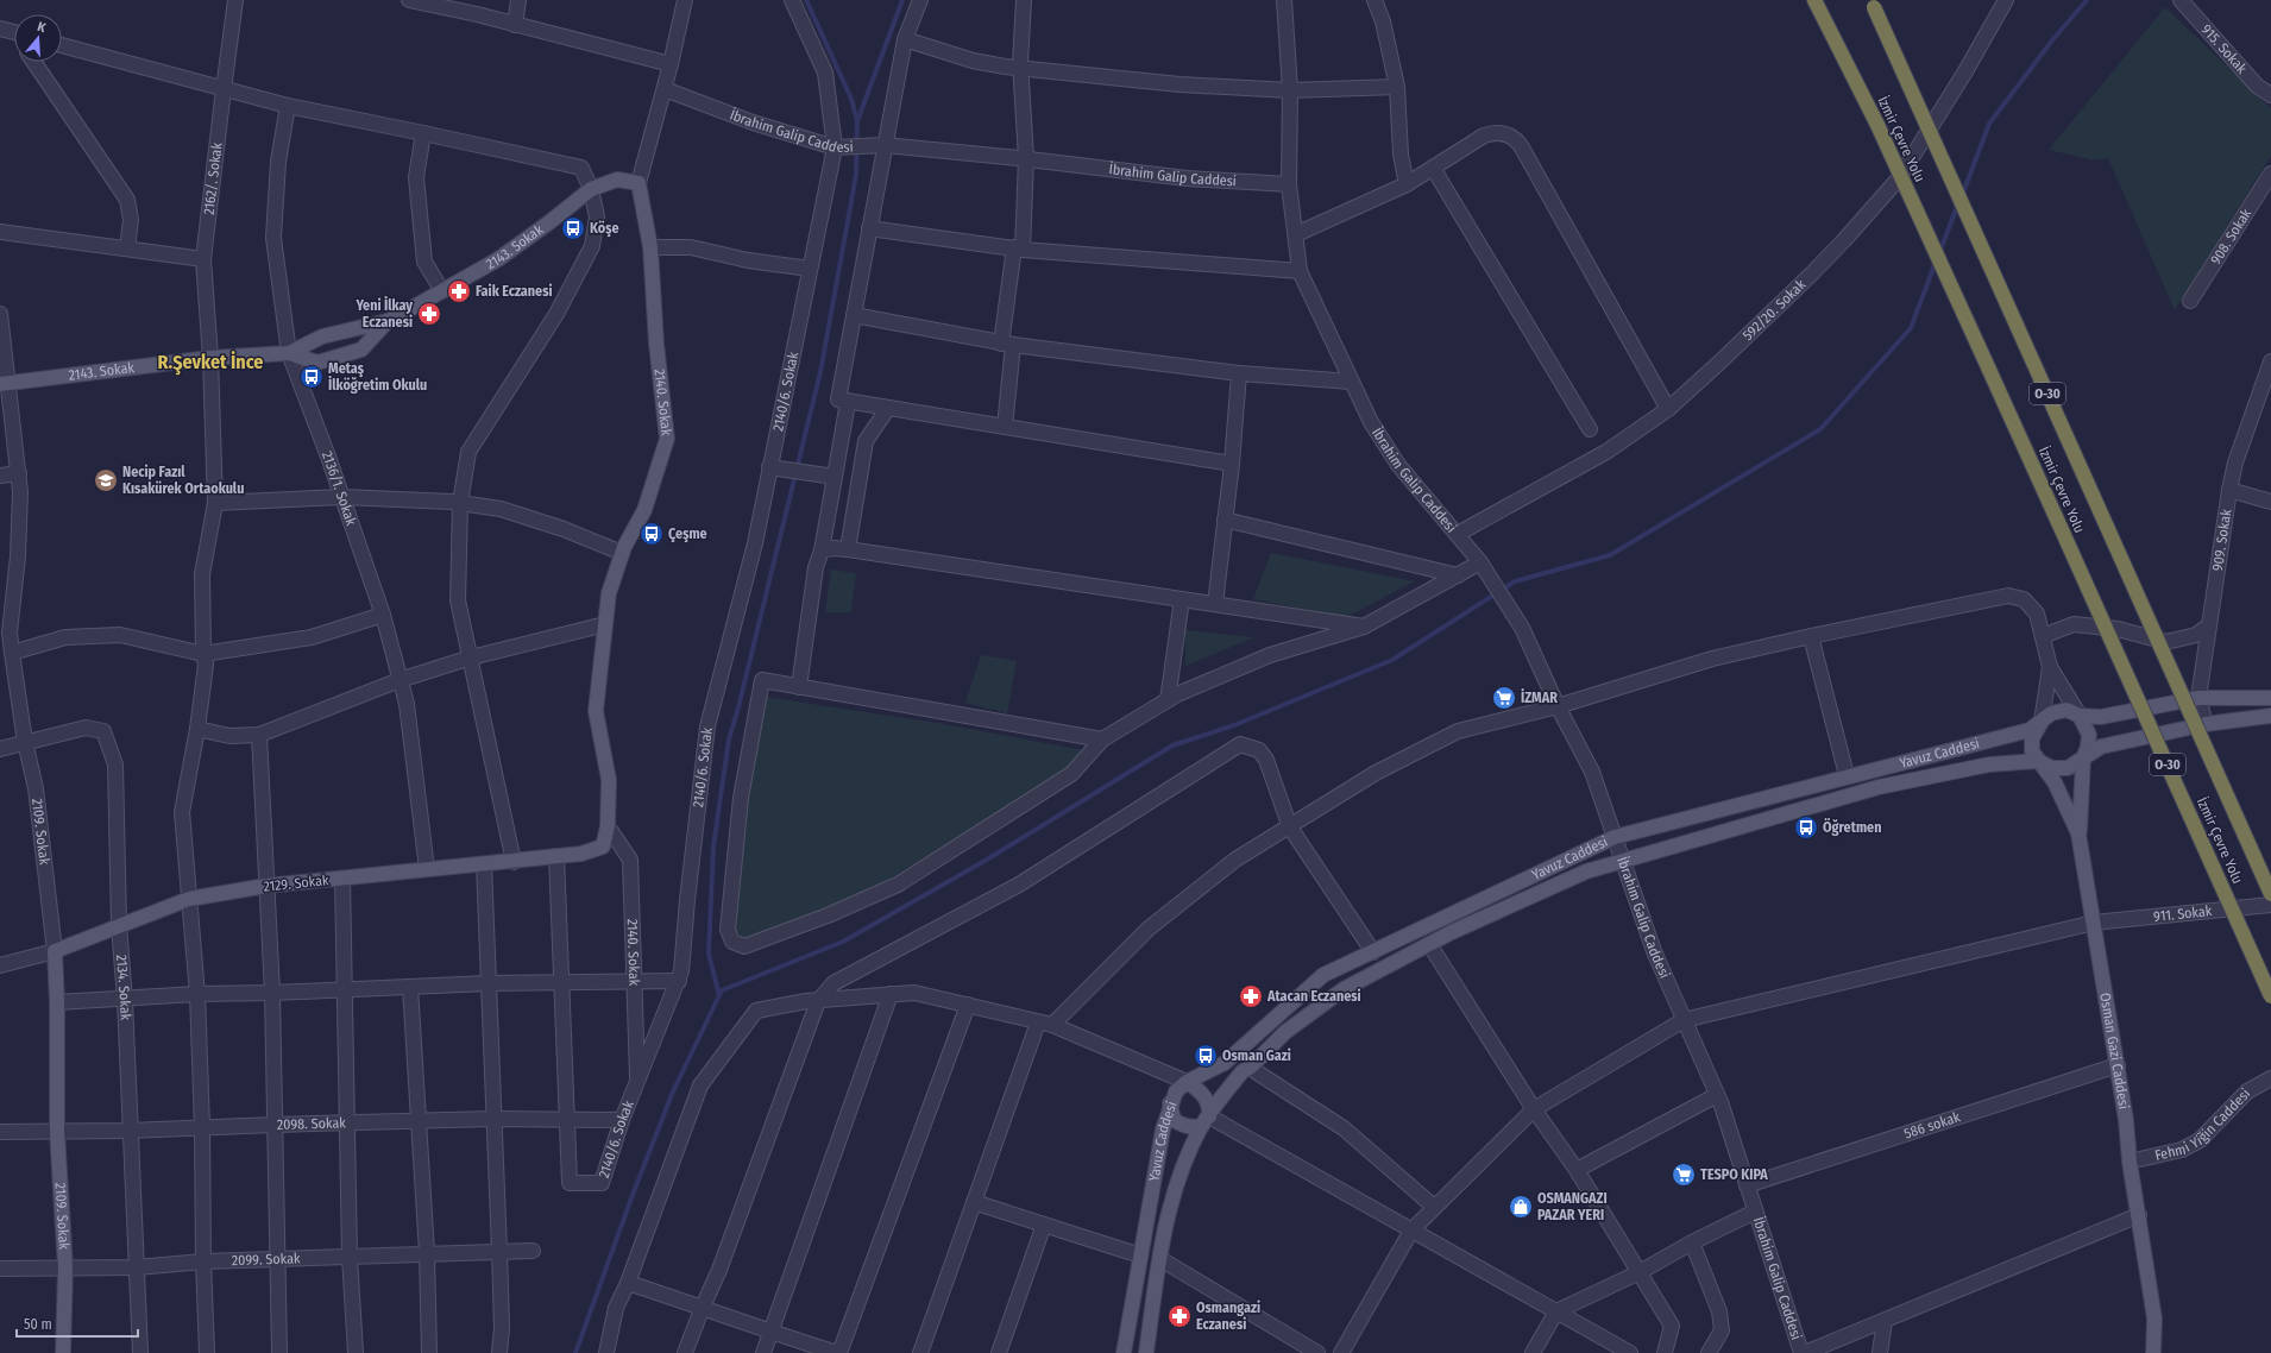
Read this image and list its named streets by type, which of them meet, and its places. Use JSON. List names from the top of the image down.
{
  "streets": {
    "highway": ["İzmir Çevre Yolu", "O-30"],
    "main road": [
      "2143. Sokak",
      "2140. Sokak",
      "Yavuz Caddesi",
      "2109. Sokak",
      "2129. Sokak",
      "Osman Gazi Caddesi"
    ],
    "street": [
      "915. Sokak",
      "İbrahim Galip Caddesi",
      "2162/. Sokak",
      "908. Sokak",
      "592/20. Sokak",
      "2140/6. Sokak",
      "2136/1. Sokak",
      "909. Sokak",
      "911. Sokak",
      "2134. Sokak",
      "Fehmi Yiğin Caddesi",
      "2098. Sokak",
      "586 sokak",
      "2099. Sokak"
    ]
  },
  "crossings": [
    ["İbrahim Galip Caddesi", "592/20. Sokak"],
    ["İbrahim Galip Caddesi", "2140/6. Sokak"],
    ["İbrahim Galip Caddesi", "2140. Sokak"],
    ["İbrahim Galip Caddesi", "Yavuz Caddesi"],
    ["İbrahim Galip Caddesi", "911. Sokak"],
    ["İbrahim Galip Caddesi", "586 sokak"],
    ["2162/. Sokak", "2143. Sokak"],
    ["2162/. Sokak", "2129. Sokak"],
    ["2162/. Sokak", "2098. Sokak"],
    ["2162/. Sokak", "2099. Sokak"],
    ["2143. Sokak", "2140. Sokak"],
    ["2143. Sokak", "2136/1. Sokak"],
    ["2143. Sokak", "2109. Sokak"],
    ["2140/6. Sokak", "2140. Sokak"],
    ["2140/6. Sokak", "2129. Sokak"],
    ["2140/6. Sokak", "2098. Sokak"],
    ["2140. Sokak", "2129. Sokak"],
    ["2136/1. Sokak", "2129. Sokak"],
    ["909. Sokak", "Yavuz Caddesi"],
    ["Yavuz Caddesi", "Osman Gazi Caddesi"],
    ["2109. Sokak", "2129. Sokak"],
    ["2109. Sokak", "2134. Sokak"],
    ["2109. Sokak", "2098. Sokak"],
    ["2109. Sokak", "2099. Sokak"],
    ["2129. Sokak", "2134. Sokak"],
    ["911. Sokak", "Osman Gazi Caddesi"],
    ["2134. Sokak", "2098. Sokak"],
    ["2134. Sokak", "2099. Sokak"],
    ["Osman Gazi Caddesi", "Fehmi Yiğin Caddesi"],
    ["Osman Gazi Caddesi", "586 sokak"]
  ],
  "districts": ["R.Şevket İnce"],
  "places": {
    "bus stop": [
      "Köşe",
      "Metaş İlköğretim Okulu",
      "Çeşme",
      "Öğretmen",
      "Osman Gazi"
    ],
    "pharmacy": [
      "Faik Eczanesi",
      "Yeni İlkay Eczanesi",
      "Atacan Eczanesi",
      "Osmangazi Eczanesi"
    ],
    "school or university": ["Necip Fazıl Kısakürek Ortaokulu"],
    "supermarket": ["İZMAR", "TESPO KIPA"],
    "shop": ["OSMANGAZI PAZAR YERI"]
  },
  "scale_bar": "50 m",
  "north": "top"
}
